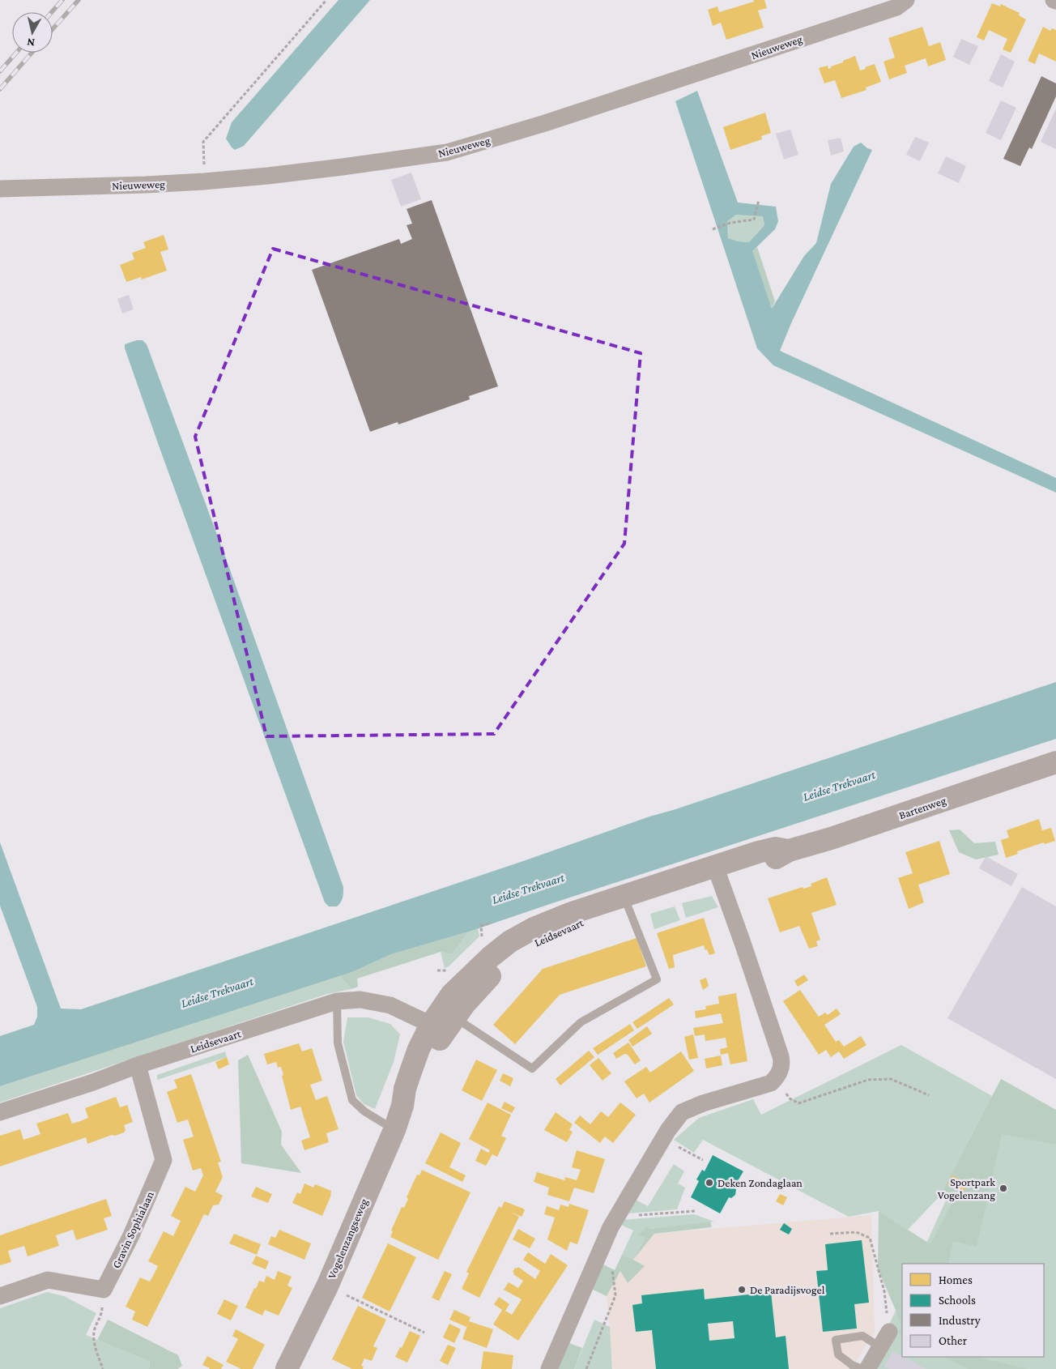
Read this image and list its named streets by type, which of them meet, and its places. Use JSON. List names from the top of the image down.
{
  "streets": {
    "main road": ["Bartenweg", "Leidsevaart", "Vogelenzangseweg"],
    "street": ["Nieuweweg", "Gravin Sophialaan"]
  },
  "crossings": [
    ["Bartenweg", "Leidsevaart"],
    ["Leidsevaart", "Gravin Sophialaan"],
    ["Leidsevaart", "Vogelenzangseweg"]
  ],
  "water": ["Leidse Trekvaart"],
  "places": ["Deken Zondaglaan", "Sportpark Vogelenzang", "De Paradijsvogel"],
  "legend": [
    "Homes",
    "Schools",
    "Industry",
    "Other"
  ],
  "north": "bottom"
}
